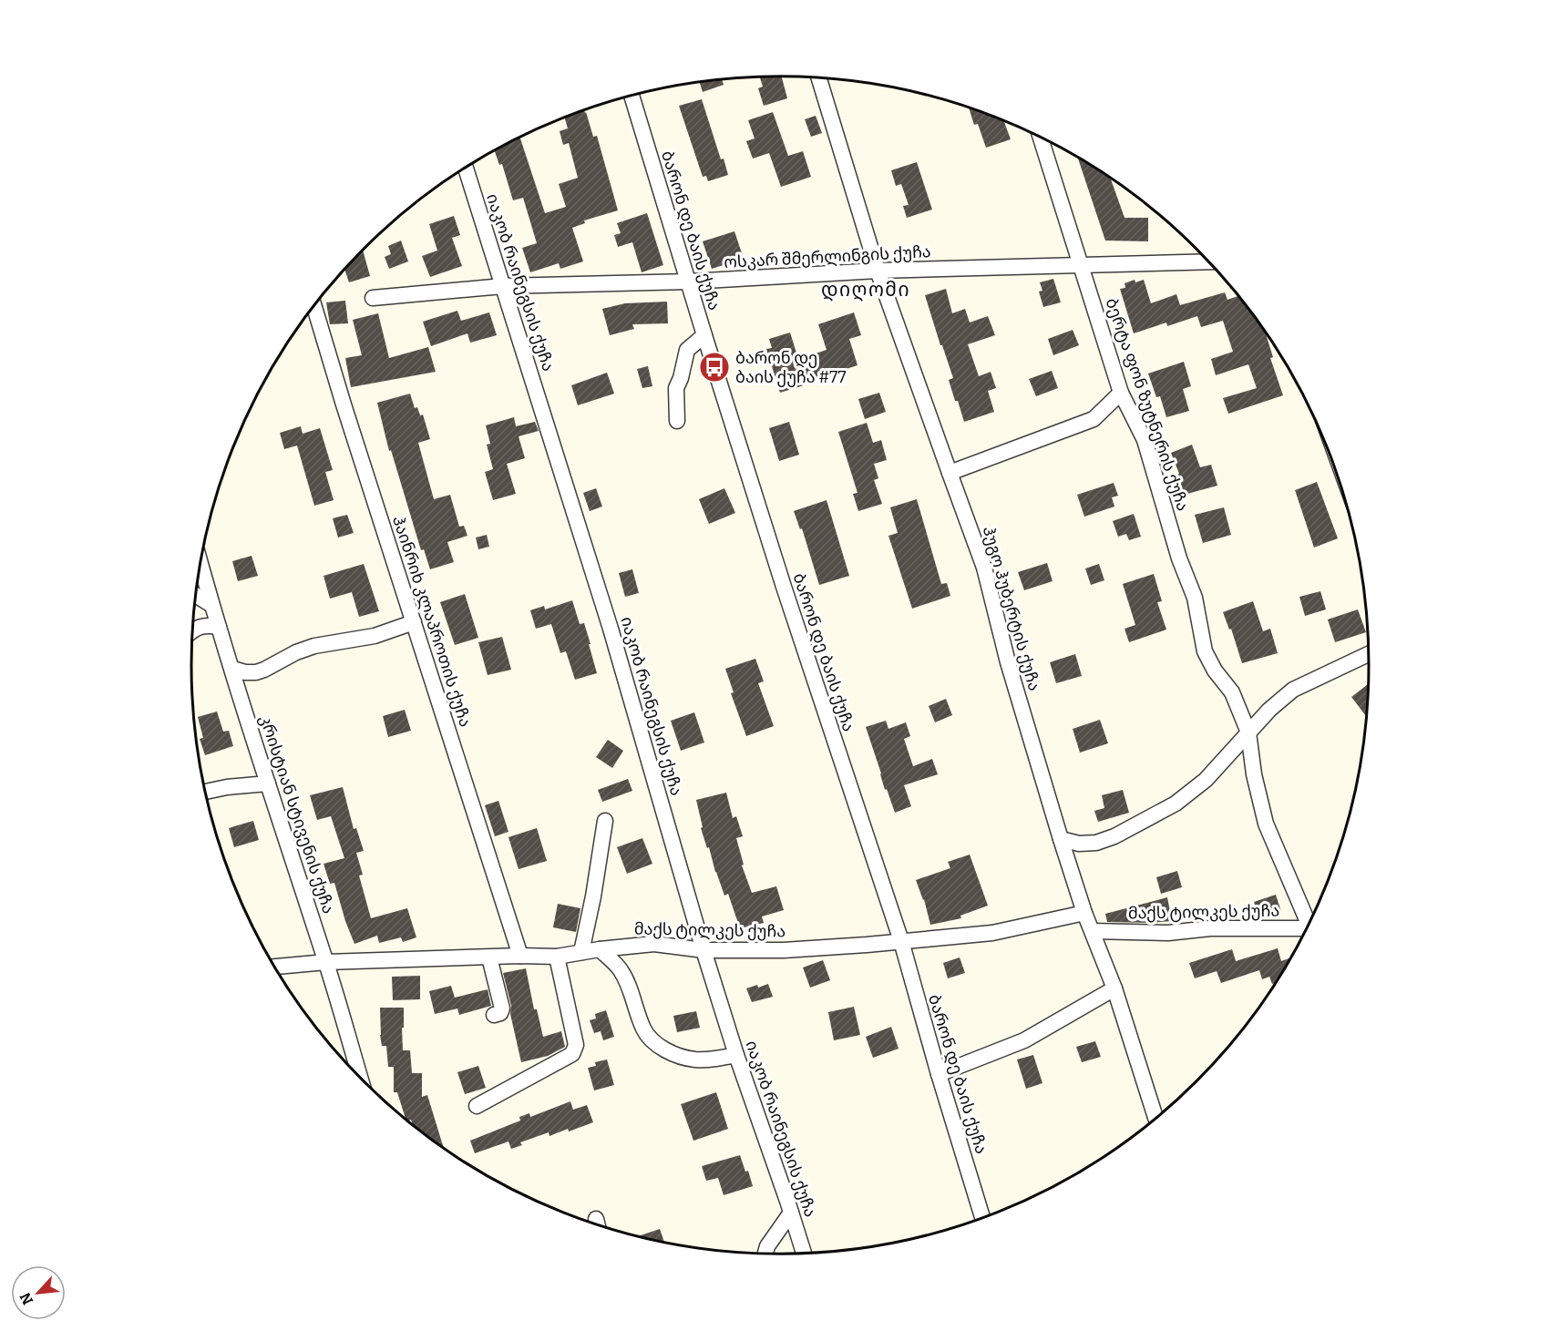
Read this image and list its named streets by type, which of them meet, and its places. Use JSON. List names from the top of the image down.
{
  "streets": {
    "street": [
      "ბარონ დე ბაის ქუჩა",
      "ოსკარ შმერლინგის ქუჩა",
      "იაკობ რაინეგსის ქუჩა",
      "ბერტა ფონ ზუტნერის ქუჩა",
      "ჰუგო ჰუბერტის ქუჩა",
      "ჰაინრიხ კლაპროთის ქუჩა",
      "კრისტიან სტივენის ქუჩა",
      "მაქს ტილკეს ქუჩა"
    ]
  },
  "crossings": [
    ["ბარონ დე ბაის ქუჩა", "ოსკარ შმერლინგის ქუჩა"],
    ["ბარონ დე ბაის ქუჩა", "მაქს ტილკეს ქუჩა"],
    ["ოსკარ შმერლინგის ქუჩა", "იაკობ რაინეგსის ქუჩა"],
    ["ოსკარ შმერლინგის ქუჩა", "ბერტა ფონ ზუტნერის ქუჩა"],
    ["ოსკარ შმერლინგის ქუჩა", "ჰუგო ჰუბერტის ქუჩა"],
    ["იაკობ რაინეგსის ქუჩა", "მაქს ტილკეს ქუჩა"],
    ["ჰუგო ჰუბერტის ქუჩა", "მაქს ტილკეს ქუჩა"],
    ["ჰაინრიხ კლაპროთის ქუჩა", "მაქს ტილკეს ქუჩა"],
    ["კრისტიან სტივენის ქუჩა", "მაქს ტილკეს ქუჩა"]
  ],
  "districts": ["დიღომი"],
  "places": {
    "bus stop": ["ბარონ დე ბაის ქუჩა #77"]
  },
  "north": "bottom left"
}
